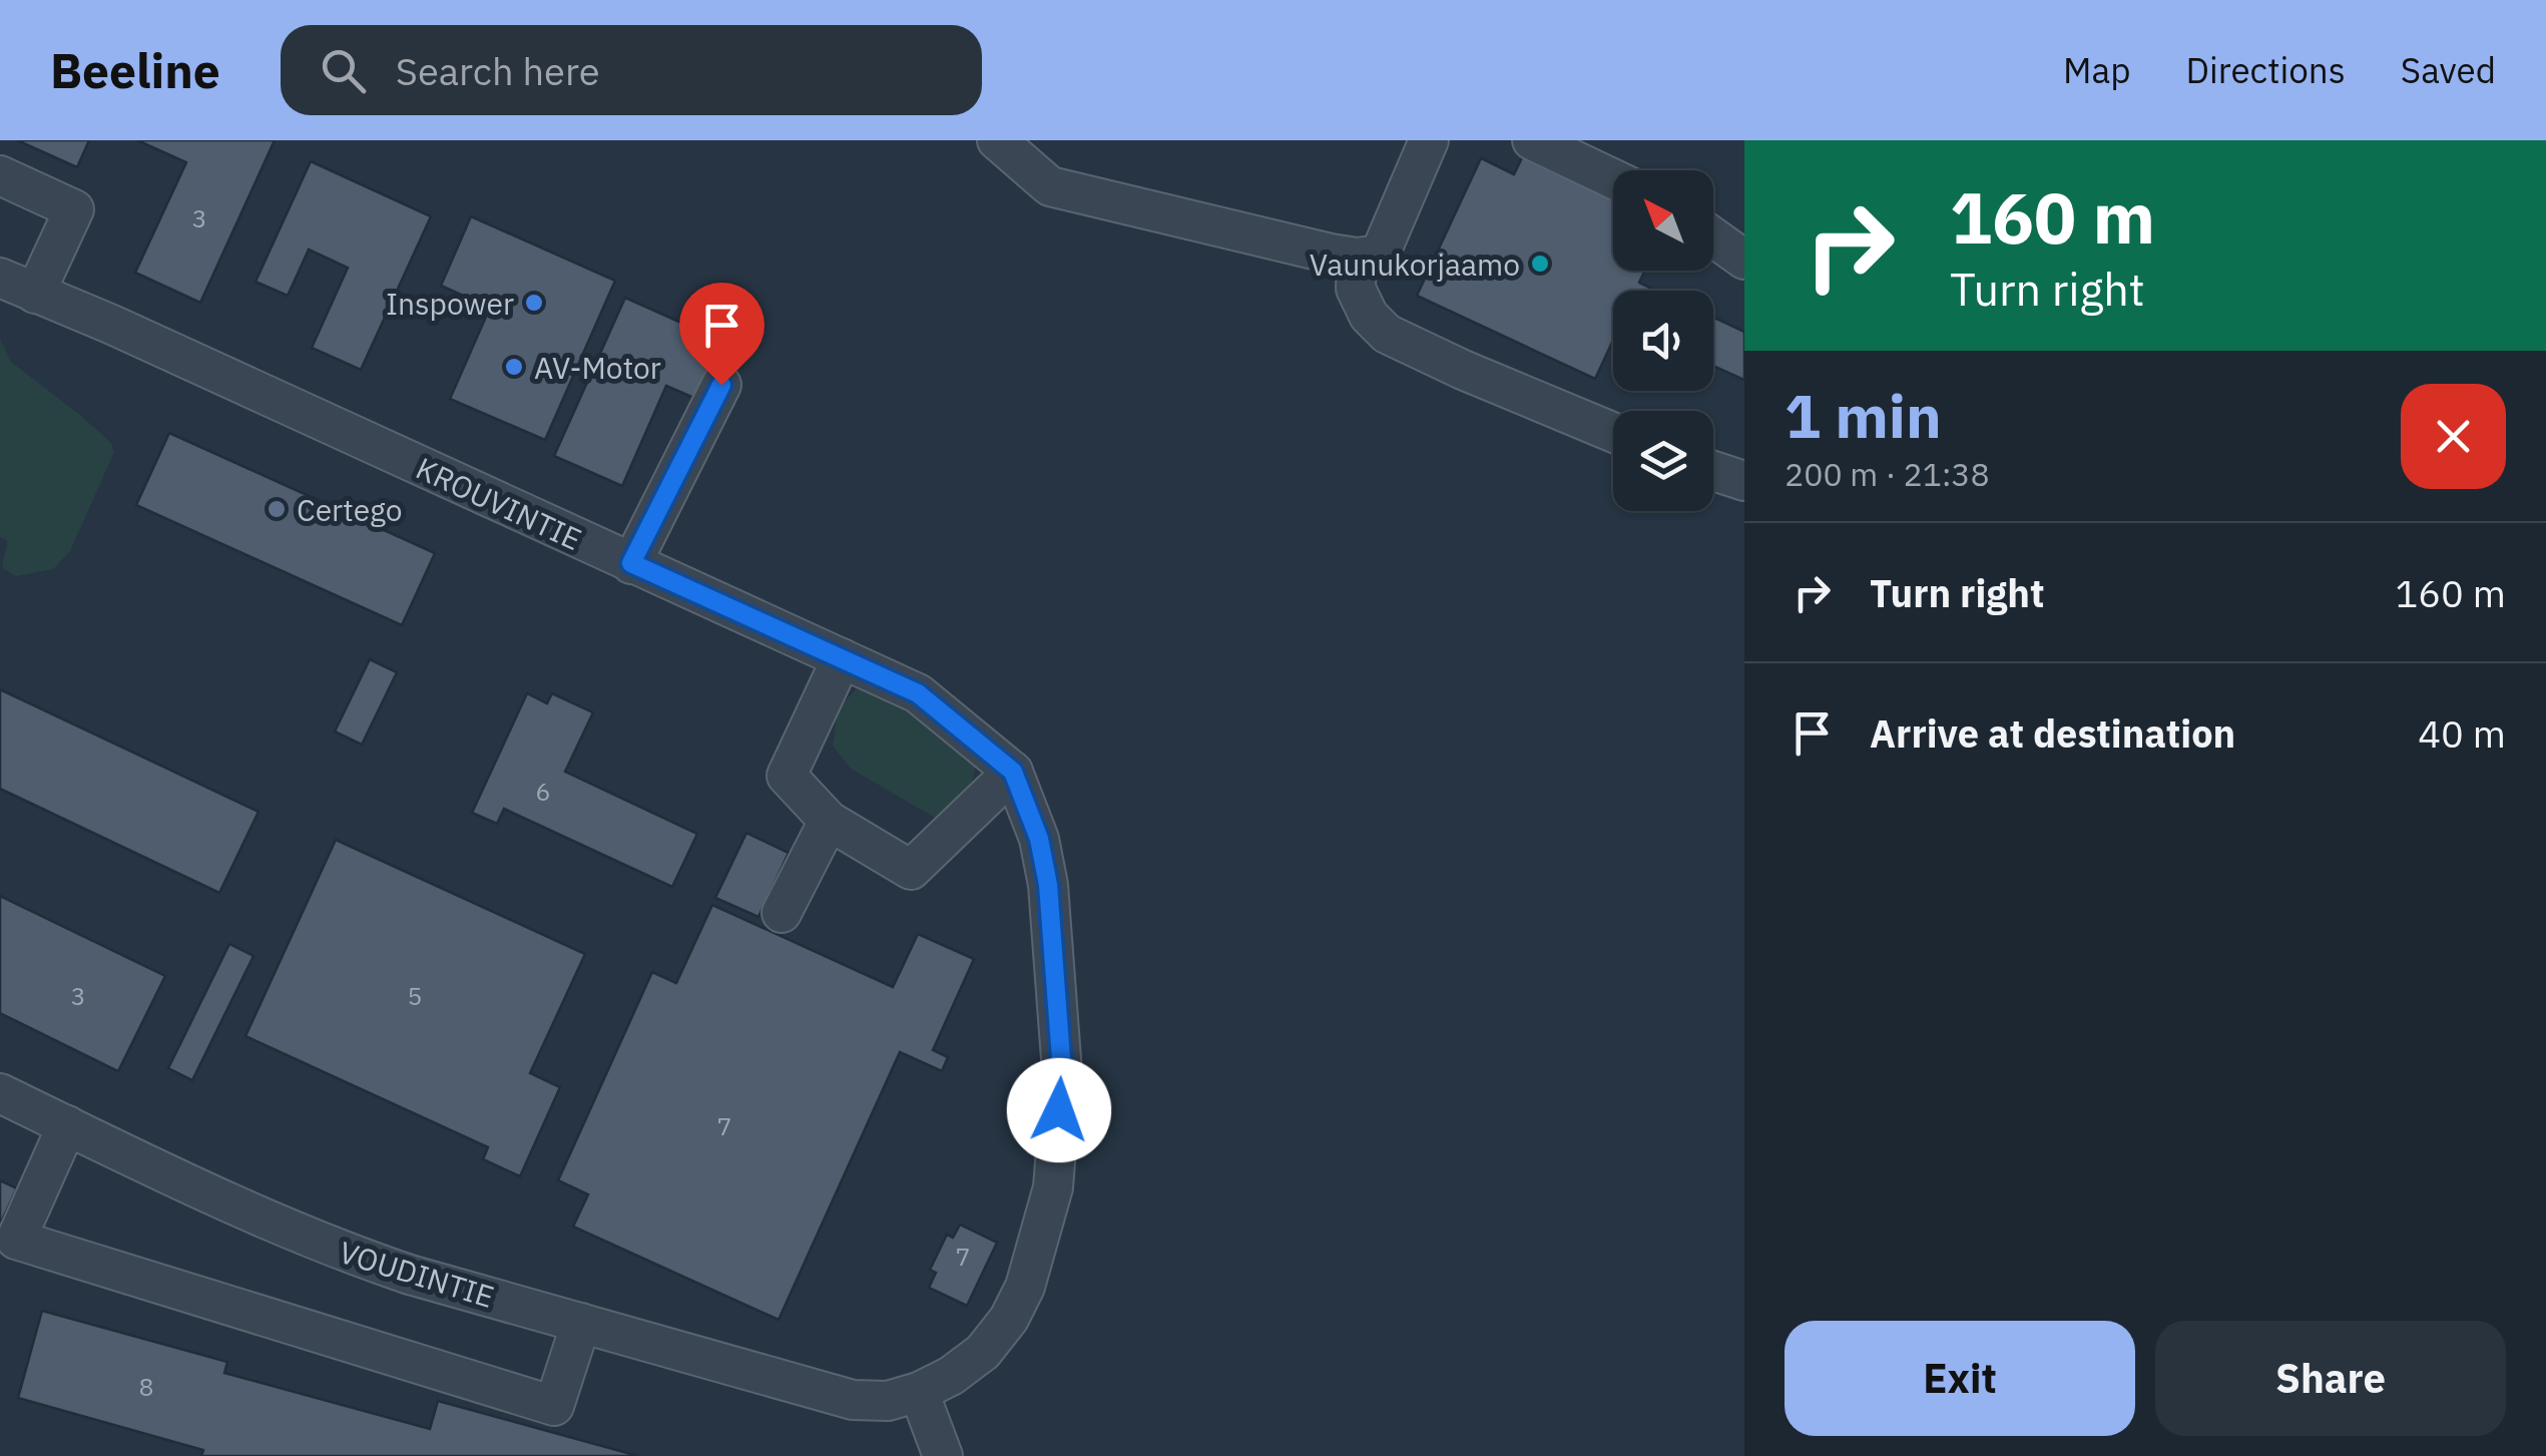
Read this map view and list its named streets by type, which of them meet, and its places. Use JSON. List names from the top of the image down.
{
  "streets": {
    "street": ["KROUVINTIE", "VOUDINTIE"]
  },
  "crossings": [
    ["KROUVINTIE", "VOUDINTIE"]
  ],
  "places": [
    "Vaunukorjaamo",
    "Inspower",
    "AV-Motor",
    "Certego"
  ],
  "house_numbers": [
    "3",
    "6",
    "3",
    "5",
    "7",
    "7",
    "8"
  ],
  "north": "top left",
  "page": {
    "header": "Beeline",
    "search": "Search here",
    "nav": ["Map", "Directions", "Saved"],
    "turn": ["160 m", "Turn right"],
    "heading": ["1 min", "200 m · 21:38"],
    "list": [
      {
        "name": "Turn right",
        "value": "160 m"
      },
      {
        "name": "Arrive at destination",
        "value": "40 m"
      }
    ],
    "buttons": ["Exit", "Share"]
  }
}
